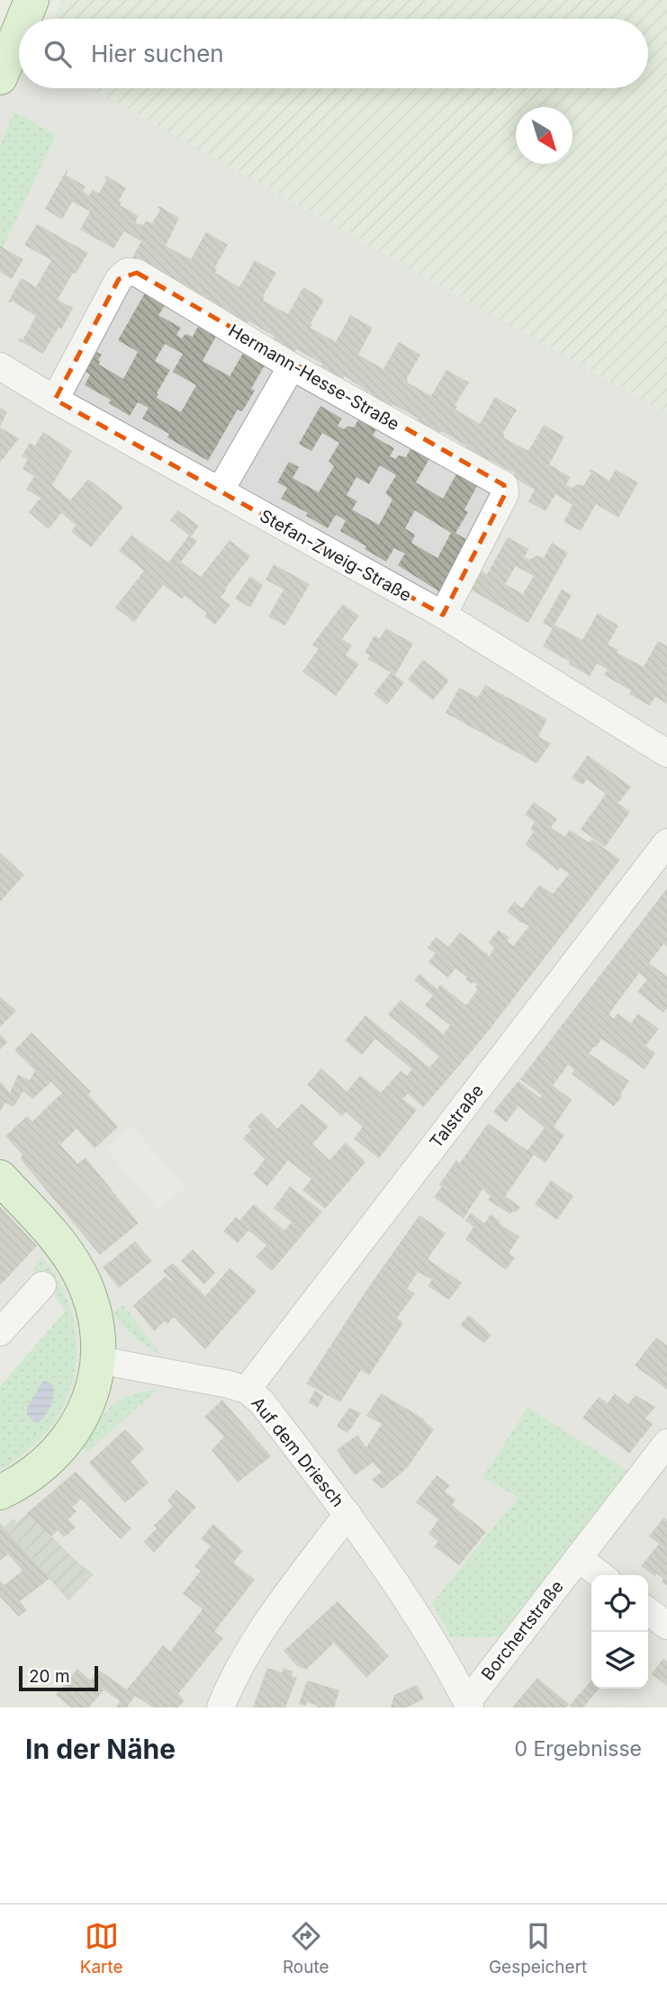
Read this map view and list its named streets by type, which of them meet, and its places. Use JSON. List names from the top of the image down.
{
  "streets": {
    "street": [
      "Hermann-Hesse-Straße",
      "Stefan-Zweig-Straße",
      "Talstraße",
      "Auf dem Driesch",
      "Borchertstraße"
    ]
  },
  "crossings": [
    ["Hermann-Hesse-Straße", "Stefan-Zweig-Straße"],
    ["Talstraße", "Auf dem Driesch"],
    ["Auf dem Driesch", "Borchertstraße"]
  ],
  "scale_bar": "20 m",
  "north": "bottom right",
  "page": {
    "search": "Hier suchen",
    "scale": "20 m",
    "heading": ["In der Nähe", "0 Ergebnisse"],
    "nav": ["Karte", "Route", "Gespeichert"]
  }
}
